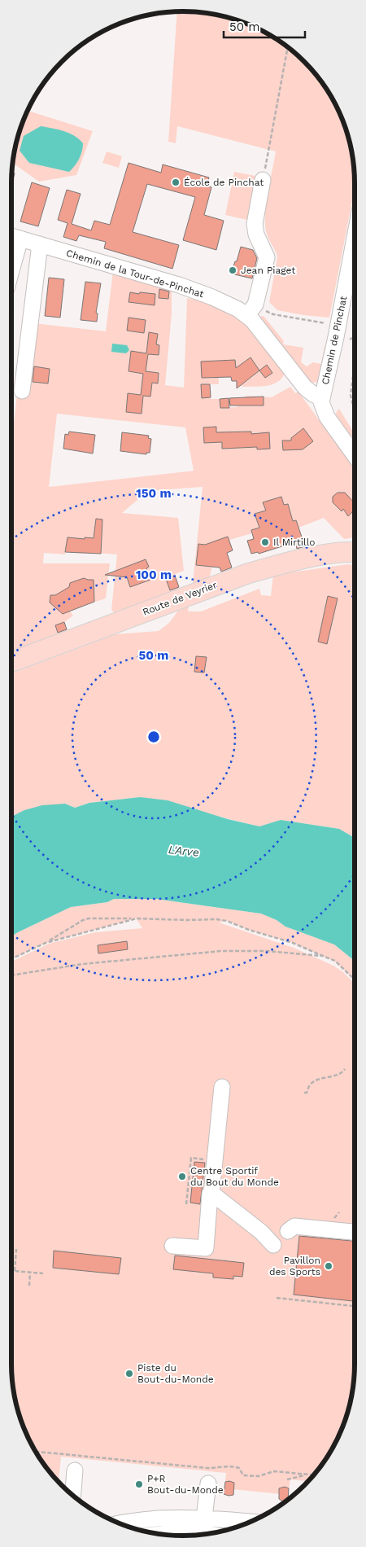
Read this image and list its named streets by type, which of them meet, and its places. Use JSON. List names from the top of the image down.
{
  "streets": {
    "main road": ["Route de Veyrier"],
    "street": ["Chemin de la Tour-de-Pinchat", "Chemin de Pinchat"]
  },
  "crossings": [
    ["Chemin de la Tour-de-Pinchat", "Chemin de Pinchat"]
  ],
  "water": ["L'Arve"],
  "places": [
    "École de Pinchat",
    "Jean Piaget",
    "Il Mirtillo",
    "Centre Sportif du Bout du Monde",
    "Pavillon des Sports",
    "Piste du Bout-du-Monde",
    "P+R Bout-du-Monde"
  ],
  "scale_bar": "50 m",
  "rings": ["150 m", "100 m", "50 m"]
}
